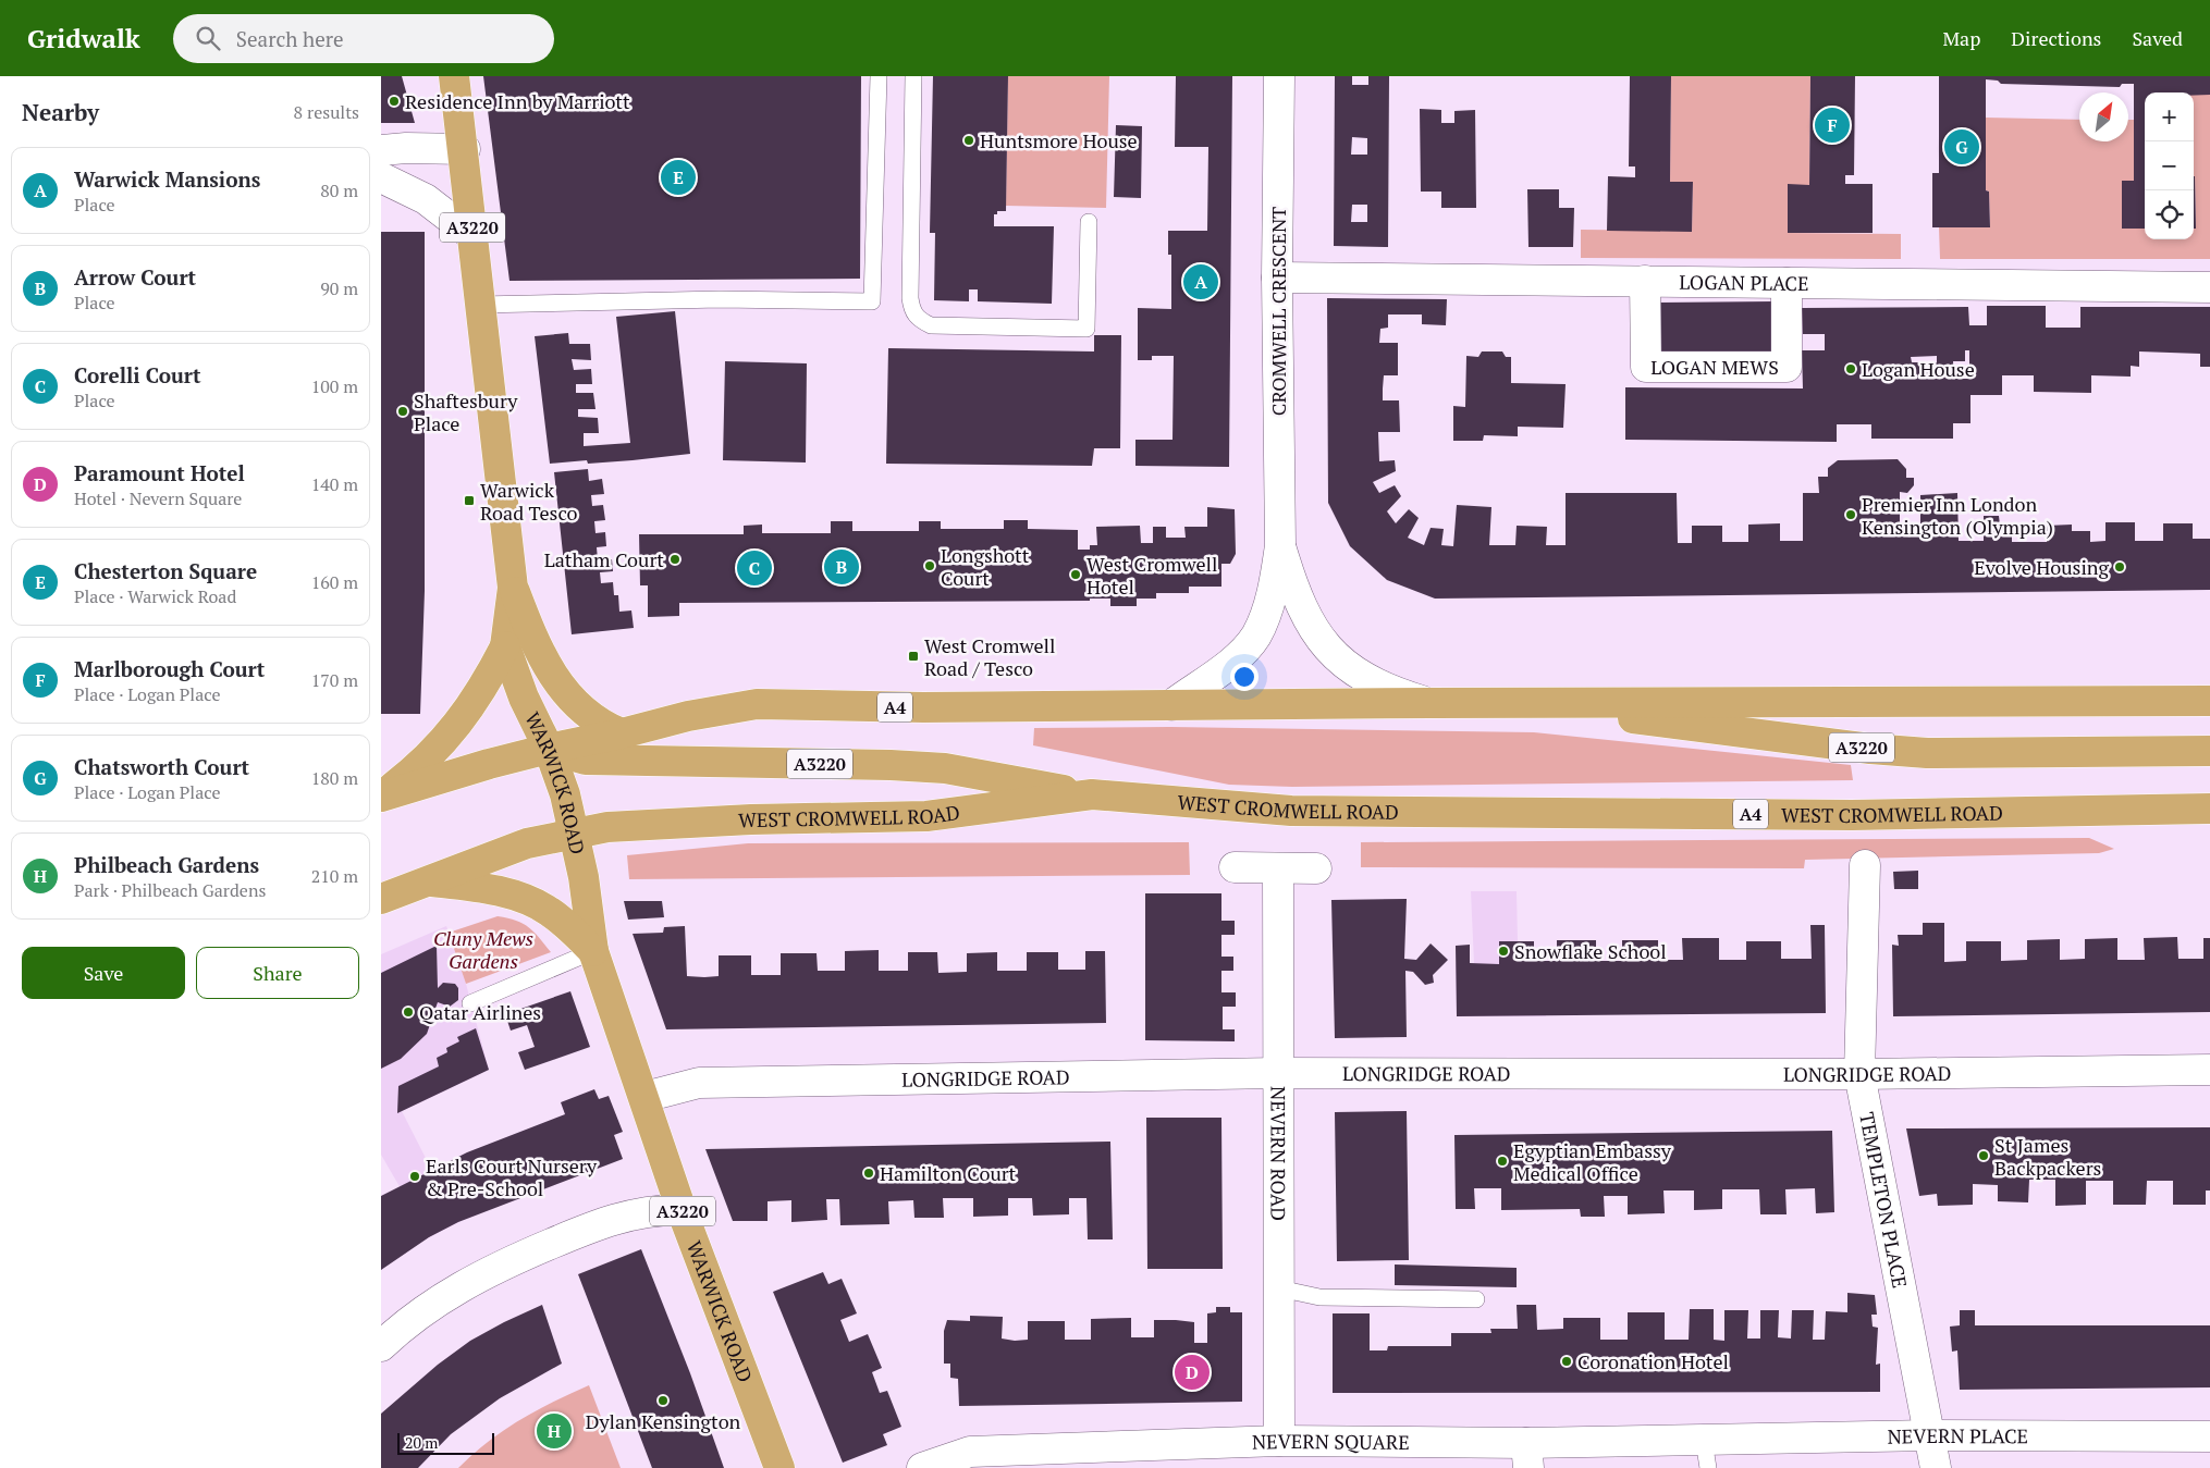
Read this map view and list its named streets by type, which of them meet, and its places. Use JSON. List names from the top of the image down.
{
  "streets": {
    "highway": [
      "A3220",
      "A4",
      "WARWICK ROAD",
      "WEST CROMWELL ROAD"
    ],
    "street": [
      "LOGAN PLACE",
      "CROMWELL CRESCENT",
      "LOGAN MEWS",
      "LONGRIDGE ROAD",
      "NEVERN ROAD",
      "TEMPLETON PLACE",
      "NEVERN PLACE",
      "NEVERN SQUARE"
    ]
  },
  "crossings": [
    ["A3220", "A4"],
    ["A3220", "WARWICK ROAD"],
    ["A3220", "WEST CROMWELL ROAD"],
    ["LOGAN PLACE", "CROMWELL CRESCENT"],
    ["LOGAN PLACE", "LOGAN MEWS"],
    ["CROMWELL CRESCENT", "A4"],
    ["A4", "WARWICK ROAD"],
    ["A4", "WEST CROMWELL ROAD"],
    ["WARWICK ROAD", "WEST CROMWELL ROAD"],
    ["WARWICK ROAD", "LONGRIDGE ROAD"],
    ["LONGRIDGE ROAD", "NEVERN ROAD"],
    ["LONGRIDGE ROAD", "TEMPLETON PLACE"],
    ["NEVERN ROAD", "NEVERN SQUARE"],
    ["TEMPLETON PLACE", "NEVERN PLACE"],
    ["NEVERN PLACE", "NEVERN SQUARE"]
  ],
  "parks": ["Cluny Mews Gardens"],
  "places": {
    "other": [
      "Residence Inn by Marriott",
      "Huntsmore House",
      "Logan House",
      "Shaftesbury Place",
      "Premier Inn London Kensington (Olympia)",
      "Latham Court",
      "Longshott Court",
      "Evolve Housing",
      "West Cromwell Hotel",
      "Snowflake School",
      "Qatar Airlines",
      "St James Backpackers",
      "Egyptian Embassy Medical Office",
      "Hamilton Court",
      "Earls Court Nursery & Pre-School",
      "Coronation Hotel",
      "Dylan Kensington"
    ],
    "transit": ["Warwick Road Tesco", "West Cromwell Road / Tesco"]
  },
  "scale_bar": "20 m",
  "north": "top right",
  "page": {
    "header": "Gridwalk",
    "search": "Search here",
    "nav": ["Map", "Directions", "Saved"],
    "heading": ["Nearby", "8 results"],
    "map_buttons": ["+", "−"],
    "pins": [
      "F",
      "G",
      "E",
      "A",
      "B",
      "C",
      "D",
      "H"
    ],
    "list": [
      {
        "mark": "A",
        "name": "Warwick Mansions",
        "note": "Place",
        "value": "80 m"
      },
      {
        "mark": "B",
        "name": "Arrow Court",
        "note": "Place",
        "value": "90 m"
      },
      {
        "mark": "C",
        "name": "Corelli Court",
        "note": "Place",
        "value": "100 m"
      },
      {
        "mark": "D",
        "name": "Paramount Hotel",
        "note": "Hotel · Nevern Square",
        "value": "140 m"
      },
      {
        "mark": "E",
        "name": "Chesterton Square",
        "note": "Place · Warwick Road",
        "value": "160 m"
      },
      {
        "mark": "F",
        "name": "Marlborough Court",
        "note": "Place · Logan Place",
        "value": "170 m"
      },
      {
        "mark": "G",
        "name": "Chatsworth Court",
        "note": "Place · Logan Place",
        "value": "180 m"
      },
      {
        "mark": "H",
        "name": "Philbeach Gardens",
        "note": "Park · Philbeach Gardens",
        "value": "210 m"
      }
    ],
    "buttons": ["Save", "Share"],
    "scale": "20 m"
  }
}
